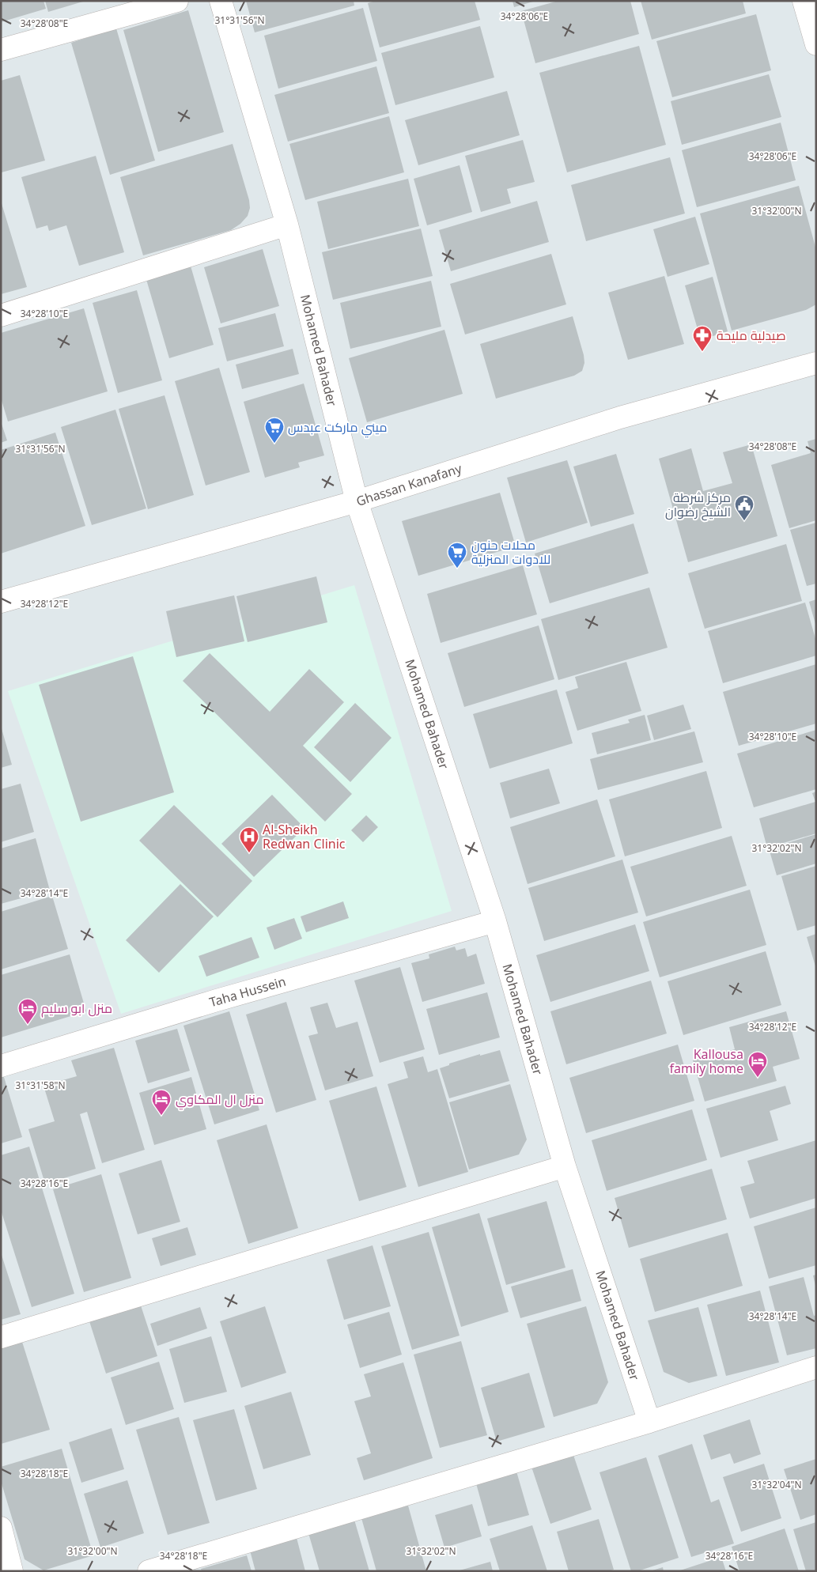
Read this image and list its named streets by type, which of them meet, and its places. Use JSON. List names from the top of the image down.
{
  "streets": {
    "street": ["Mohamed Bahader", "Ghassan Kanafany", "Taha Hussein"]
  },
  "crossings": [
    ["Mohamed Bahader", "Ghassan Kanafany"],
    ["Mohamed Bahader", "Taha Hussein"]
  ],
  "places": {
    "pharmacy": ["صيدلية مليحة"],
    "supermarket": ["ميني ماركت عبدس", "محلات حنون للادوات المنزلية"],
    "public building": ["مركز شرطة الشيخ رضوان"],
    "hospital": ["Al-Sheikh Redwan Clinic"],
    "hotel": ["منزل ابو سليم", "Kallousa family home", "منزل ال المكاوي"]
  },
  "coordinates": [
    "34°28'06\"E",
    "31°31'56\"N",
    "34°28'08\"E",
    "31°32'00\"N",
    "34°28'10\"E",
    "34°28'12\"E",
    "31°32'02\"N",
    "34°28'14\"E",
    "31°31'58\"N",
    "34°28'16\"E",
    "34°28'18\"E",
    "31°32'04\"N"
  ]
}
